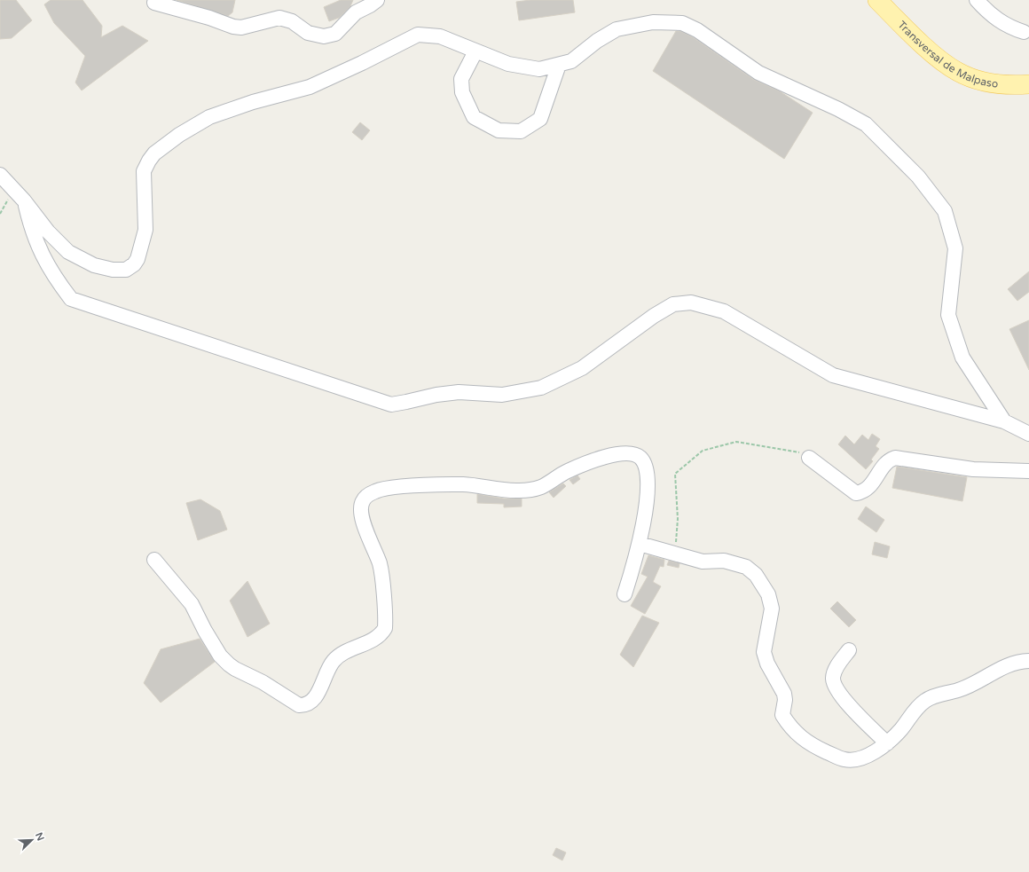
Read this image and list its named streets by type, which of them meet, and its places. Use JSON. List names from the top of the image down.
{
  "streets": {
    "main road": ["Transversal de Malpaso"]
  },
  "north": "top right"
}
